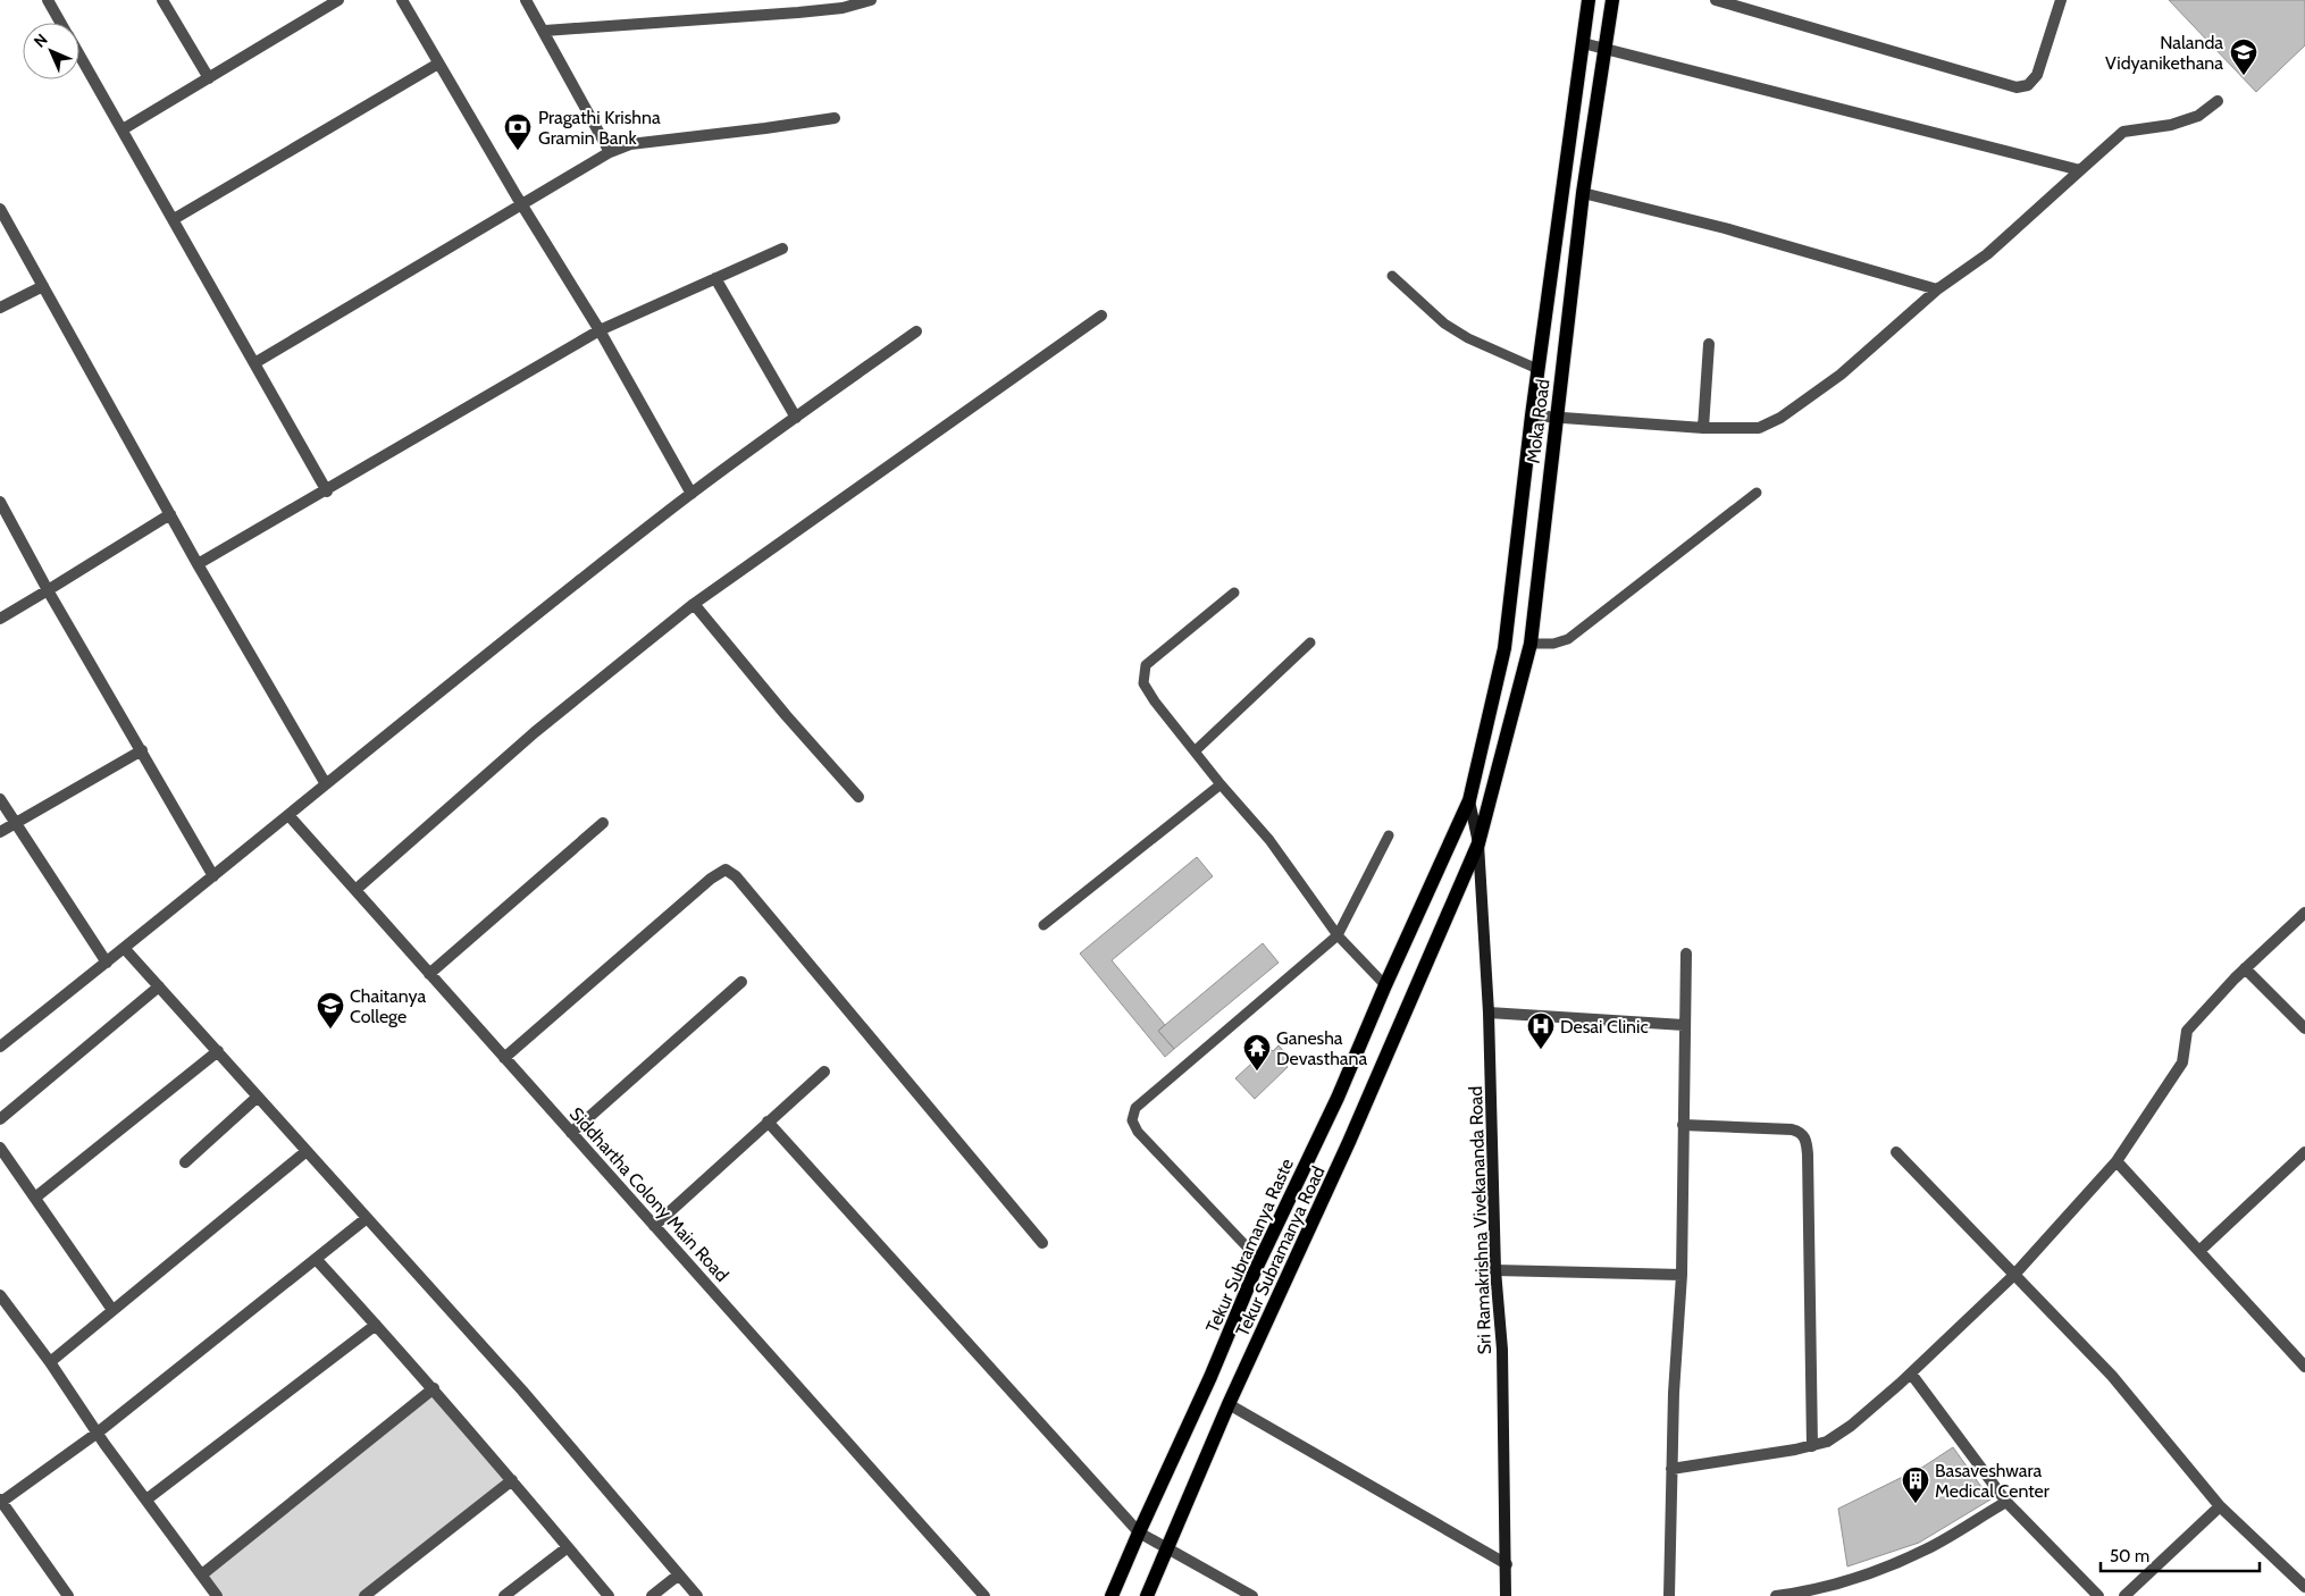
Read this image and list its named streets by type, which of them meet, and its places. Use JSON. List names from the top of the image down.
{
  "streets": {
    "main road": [
      "Moka Road",
      "Sri Ramakrishna Vivekananda Road",
      "Tekur Subramanya Raste",
      "Tekur Subramanya Road"
    ],
    "street": ["Siddhartha Colony Main Road"]
  },
  "crossings": [
    ["Moka Road", "Sri Ramakrishna Vivekananda Road"],
    ["Moka Road", "Tekur Subramanya Raste"],
    ["Moka Road", "Tekur Subramanya Road"],
    ["Sri Ramakrishna Vivekananda Road", "Tekur Subramanya Road"]
  ],
  "places": {
    "school or university": ["Nalanda Vidyanikethana", "Chaitanya College"],
    "bank": ["Pragathi Krishna Gramin Bank"],
    "hospital": ["Desai Clinic"],
    "temple": ["Ganesha Devasthana"],
    "building": ["Basaveshwara Medical Center"]
  },
  "scale_bar": "50 m",
  "north": "top left"
}
